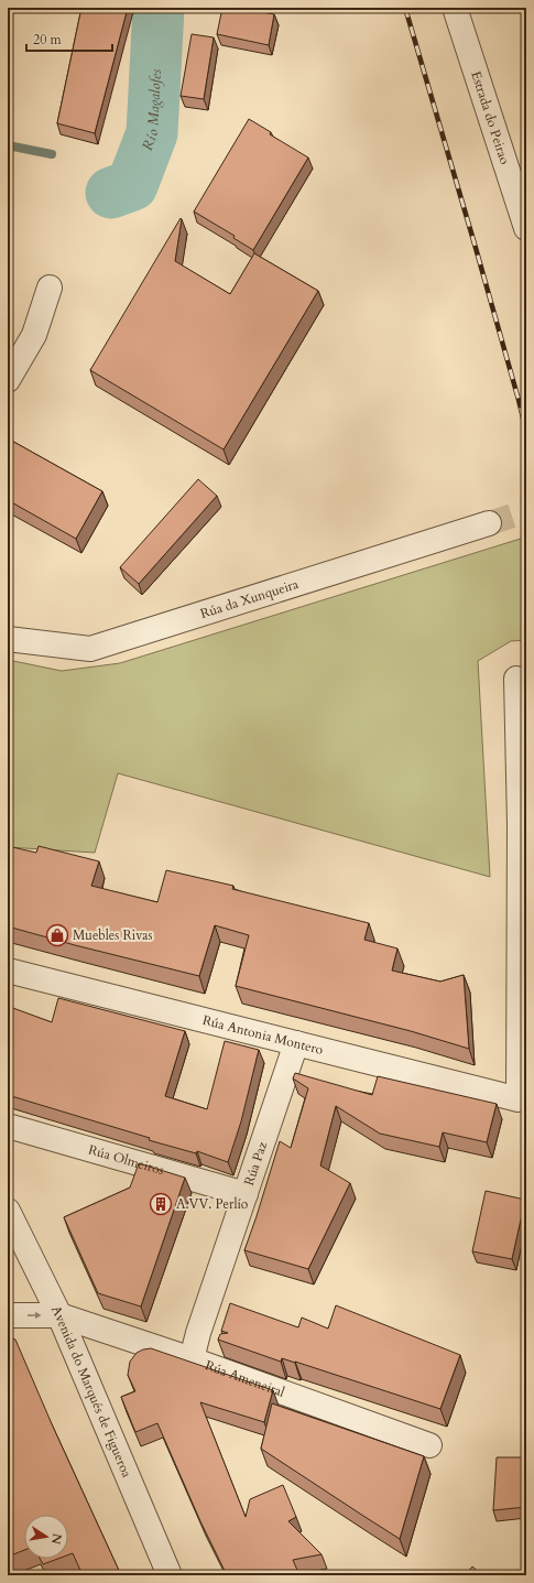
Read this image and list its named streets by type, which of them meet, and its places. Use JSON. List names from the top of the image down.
{
  "streets": {
    "street": [
      "Estrada do Peirao",
      "Rúa da Xunqueira",
      "Rúa Antonia Montero",
      "Rúa Olmeiros",
      "Rúa Paz",
      "Rúa Ameneiral",
      "Avenida do Marqués de Figueroa"
    ]
  },
  "crossings": [
    ["Rúa Antonia Montero", "Rúa Paz"],
    ["Rúa Olmeiros", "Rúa Paz"],
    ["Rúa Paz", "Rúa Ameneiral"],
    ["Rúa Ameneiral", "Avenida do Marqués de Figueroa"]
  ],
  "water": ["Río Magalofes"],
  "places": {
    "shop": ["Muebles Rivas"],
    "building": ["A.VV. Perlío"]
  },
  "scale_bar": "20 m",
  "north": "right"
}
